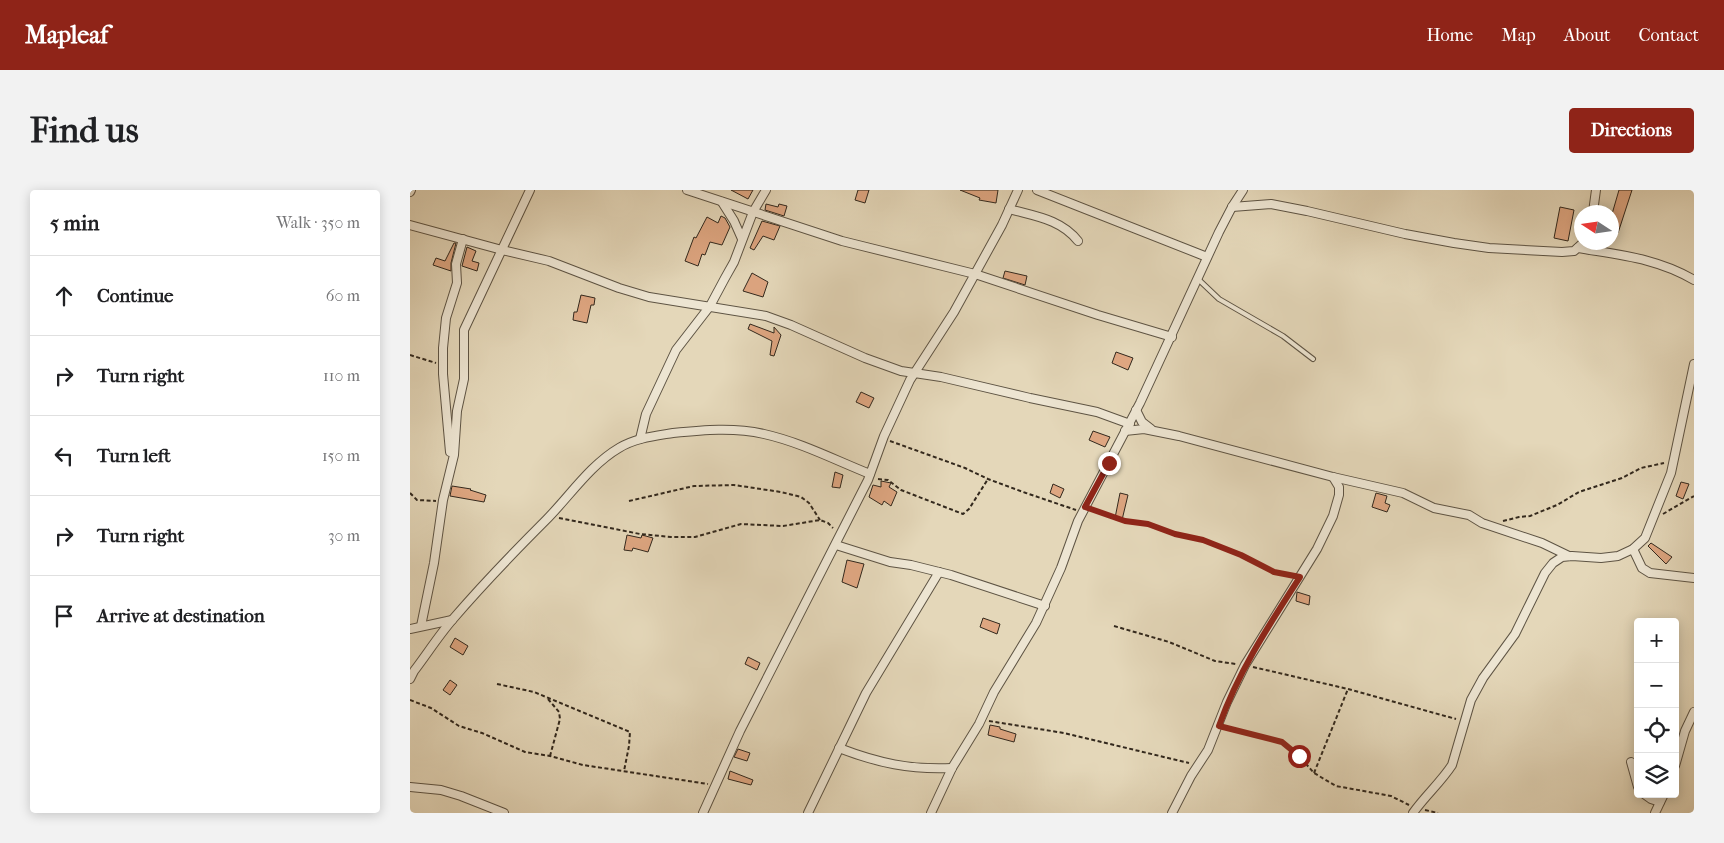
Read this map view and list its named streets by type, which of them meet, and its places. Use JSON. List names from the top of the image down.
{
  "north": "left",
  "page": {
    "header": "Mapleaf",
    "nav": [
      "Home",
      "Map",
      "About",
      "Contact"
    ],
    "buttons": "Directions",
    "title": "Find us",
    "heading": ["5 min", "Walk · 350 m"],
    "list": [
      ["Continue", "60 m"],
      ["Turn right", "110 m"],
      ["Turn left", "150 m"],
      ["Turn right", "30 m"],
      "Arrive at destination"
    ],
    "map_buttons": ["+", "−"]
  }
}
